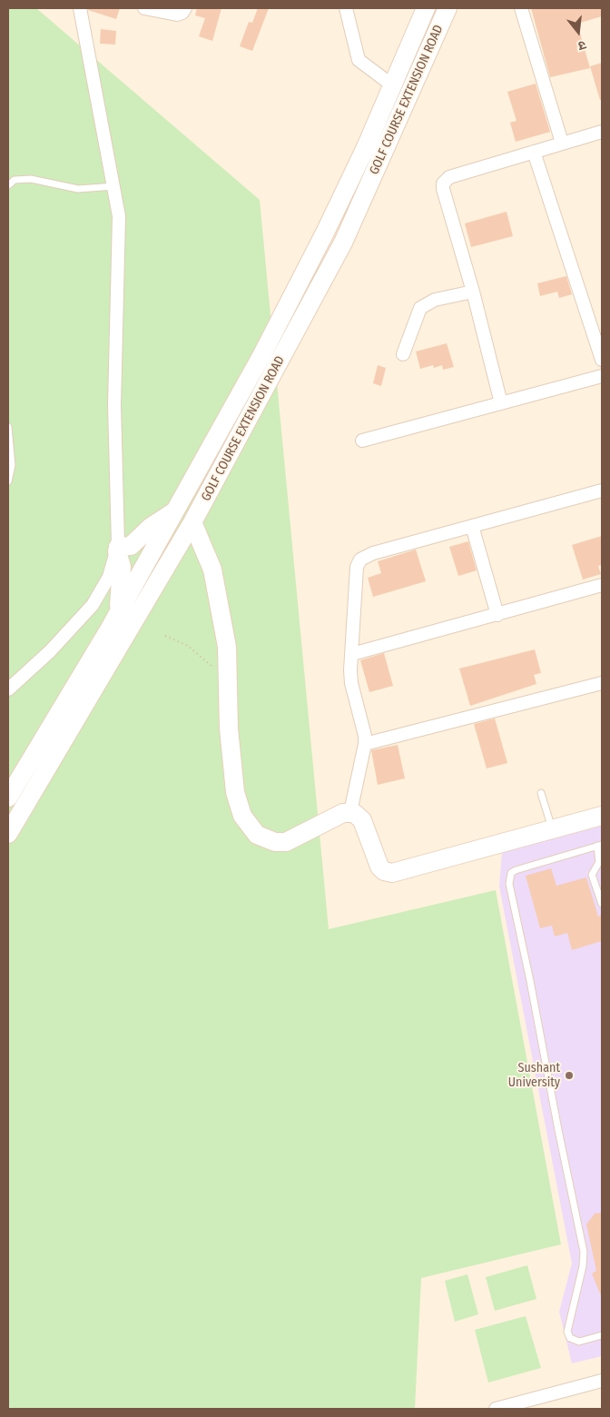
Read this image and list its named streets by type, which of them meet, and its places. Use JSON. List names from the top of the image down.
{
  "streets": {
    "main road": ["GOLF COURSE EXTENSION ROAD"]
  },
  "places": ["Sushant University"],
  "north": "bottom"
}
